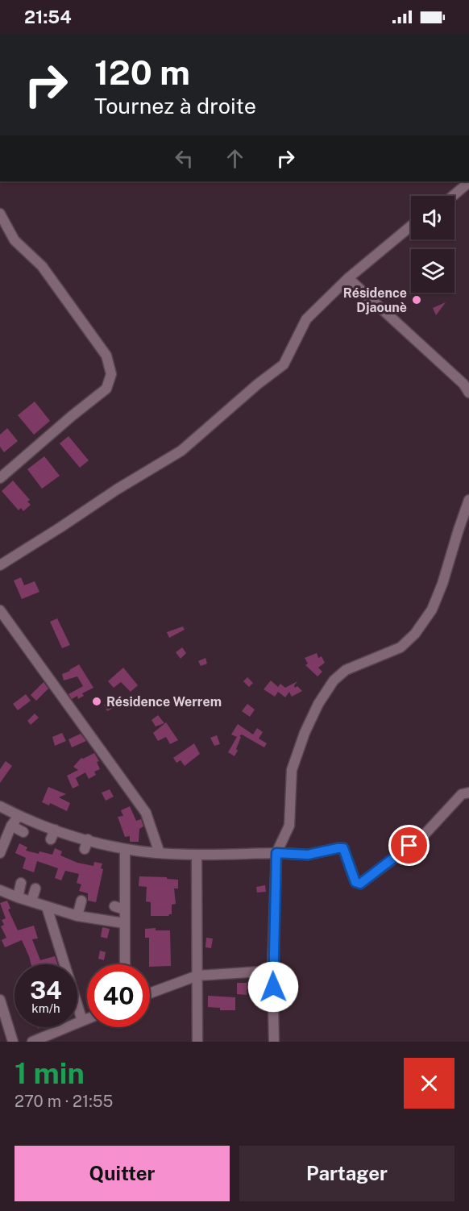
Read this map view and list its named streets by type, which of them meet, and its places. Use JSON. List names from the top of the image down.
{
  "places": ["Résidence Djaounè", "Résidence Werrem"],
  "page": {
    "status": "21:54",
    "turn": ["120 m", "Tournez à droite"],
    "speed": "34 km/h",
    "limit": "40",
    "heading": ["1 min", "270 m · 21:55"],
    "buttons": ["Quitter", "Partager"]
  }
}
